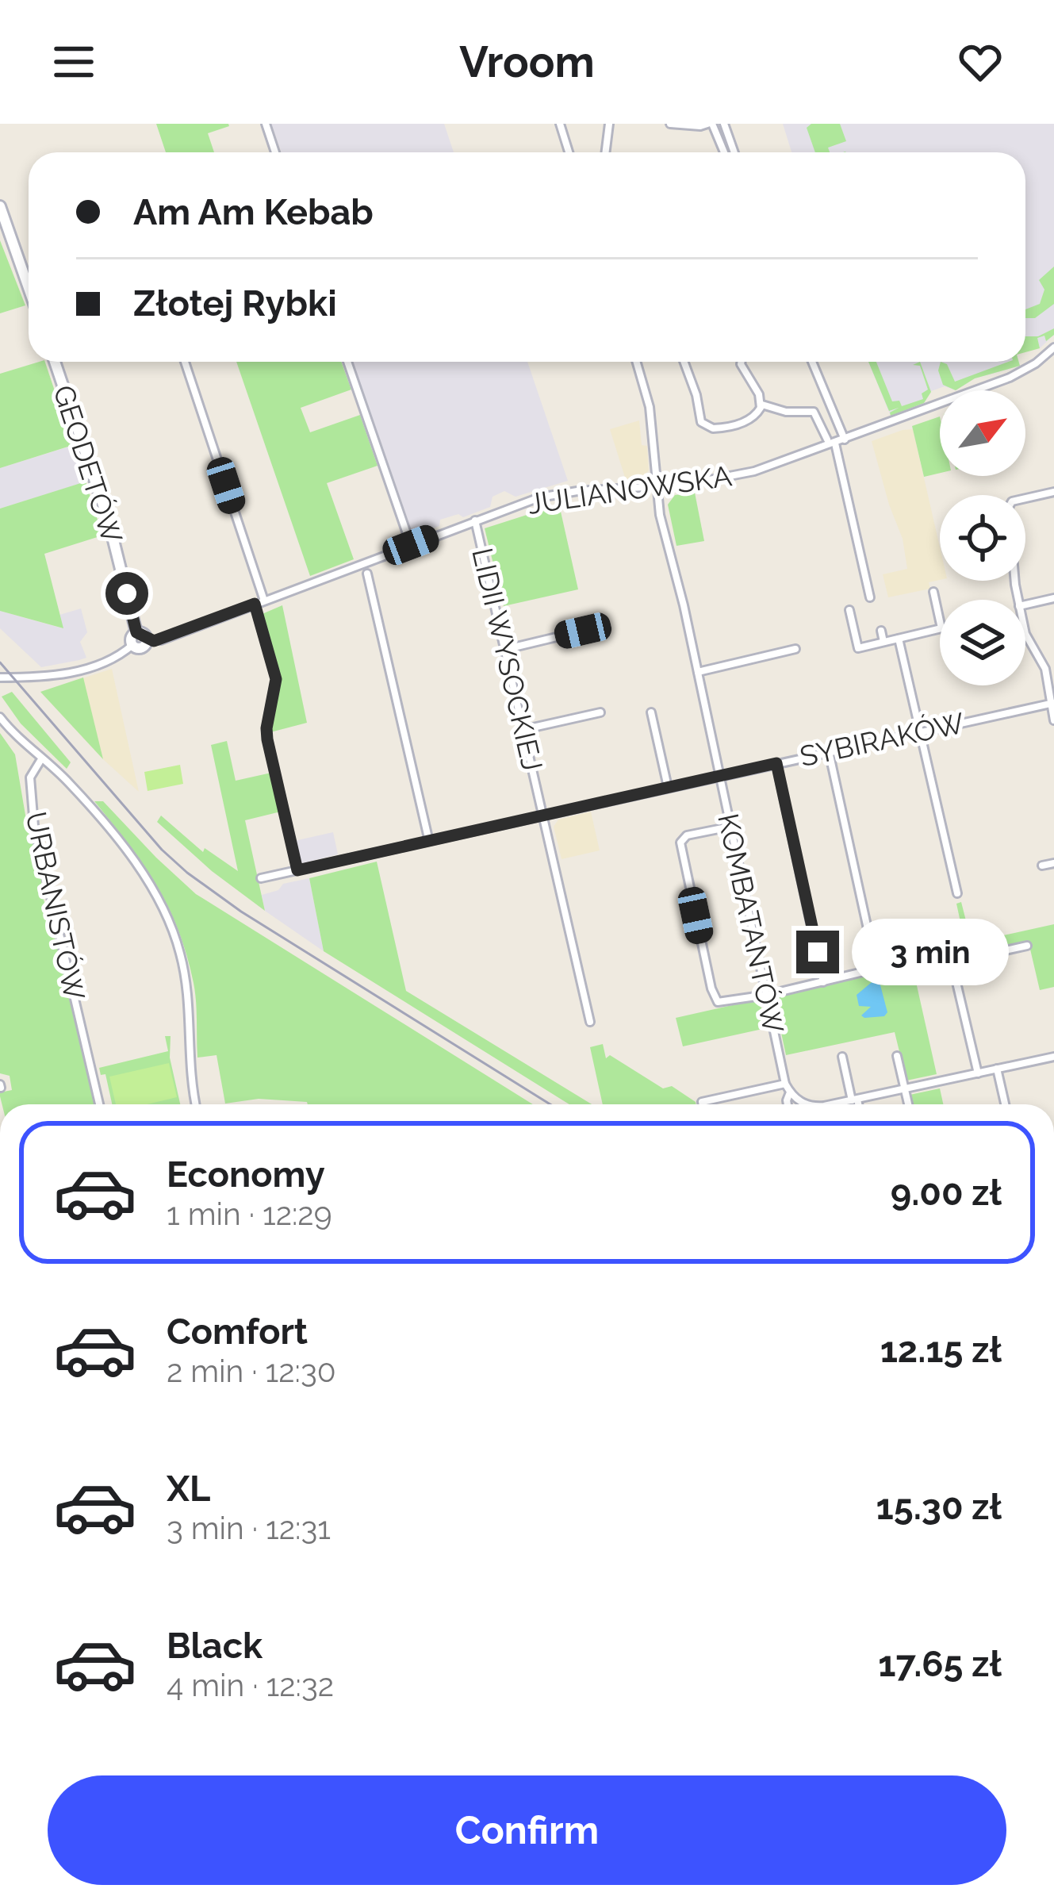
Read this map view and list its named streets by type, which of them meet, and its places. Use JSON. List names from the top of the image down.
{
  "streets": {
    "street": [
      "GEODETÓW",
      "JULIANOWSKA",
      "LIDII WYSOCKIEJ",
      "SYBIRAKÓW",
      "URBANISTÓW",
      "KOMBATANTÓW"
    ]
  },
  "crossings": [
    ["GEODETÓW", "JULIANOWSKA"],
    ["JULIANOWSKA", "LIDII WYSOCKIEJ"],
    ["JULIANOWSKA", "KOMBATANTÓW"],
    ["LIDII WYSOCKIEJ", "SYBIRAKÓW"],
    ["SYBIRAKÓW", "KOMBATANTÓW"]
  ],
  "north": "top right",
  "page": {
    "header": "Vroom",
    "banner": ["Am Am Kebab", "Złotej Rybki"],
    "bubble": "3 min",
    "list": [
      {
        "name": "Economy",
        "note": "1 min · 12:29",
        "value": "9.00 zł"
      },
      {
        "name": "Comfort",
        "note": "2 min · 12:30",
        "value": "12.15 zł"
      },
      {
        "name": "XL",
        "note": "3 min · 12:31",
        "value": "15.30 zł"
      },
      {
        "name": "Black",
        "note": "4 min · 12:32",
        "value": "17.65 zł"
      }
    ],
    "buttons": "Confirm"
  }
}
